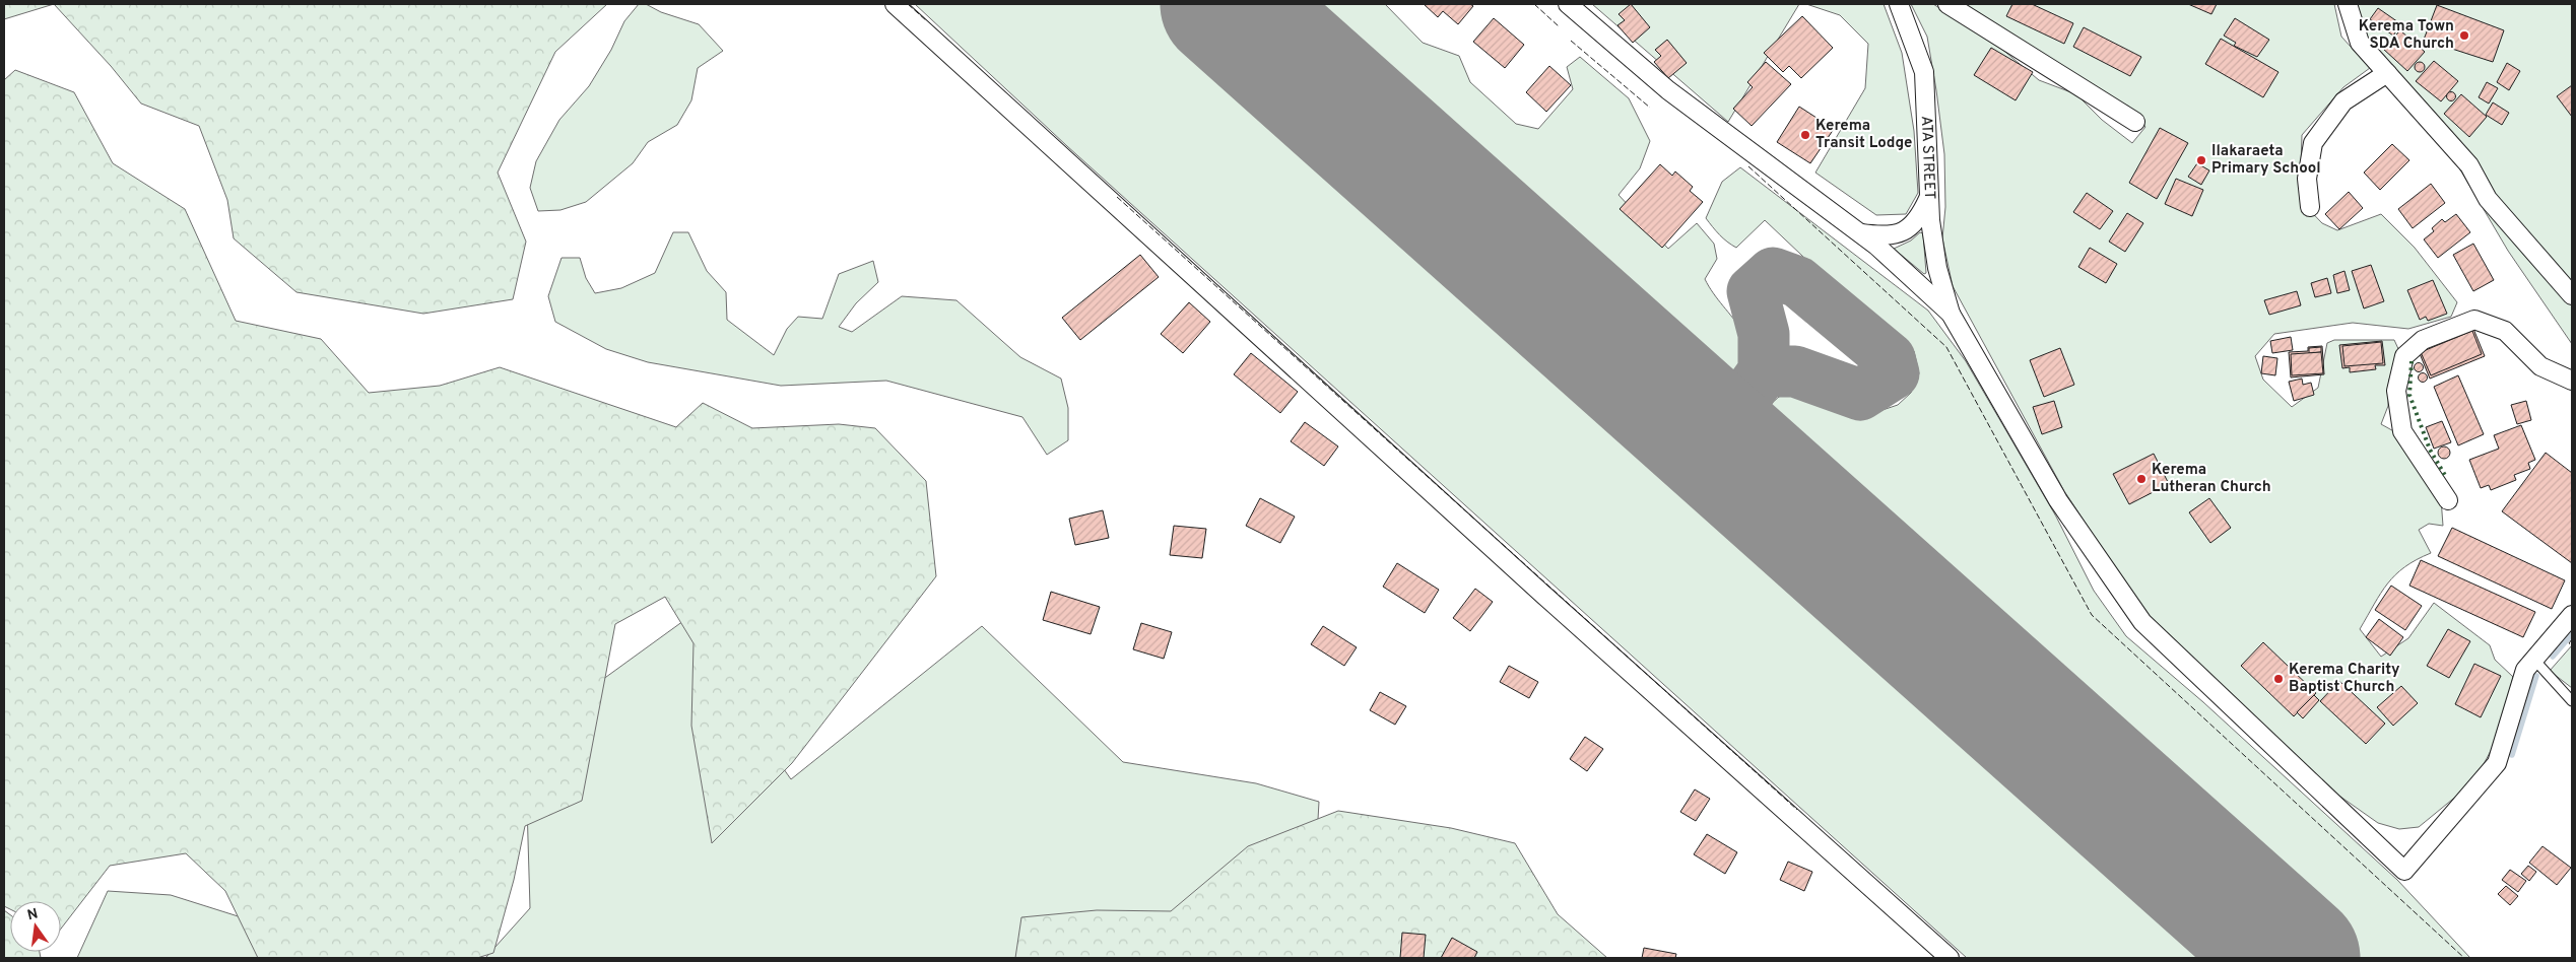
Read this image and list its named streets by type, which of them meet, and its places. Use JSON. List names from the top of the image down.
{
  "streets": {
    "street": ["ATA STREET"]
  },
  "places": [
    "Kerema Town SDA Church",
    "Kerema Transit Lodge",
    "Ilakaraeta Primary School",
    "Kerema Lutheran Church",
    "Kerema Charity Baptist Church"
  ],
  "north": "top"
}
